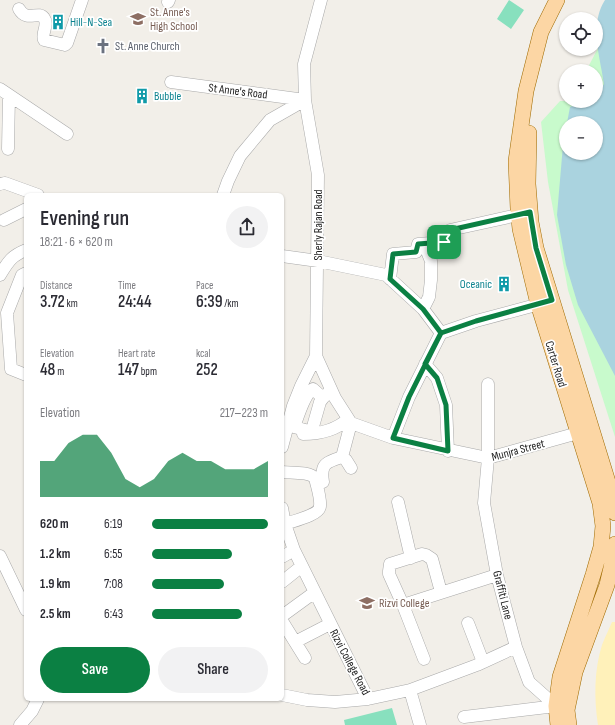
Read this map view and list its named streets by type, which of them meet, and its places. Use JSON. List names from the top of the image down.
{
  "streets": {
    "main road": ["Carter Road"],
    "street": [
      "St Anne's Road",
      "Sherly Rajan Road",
      "Munjra Street",
      "Graffiti Lane",
      "Rizvi College Road"
    ]
  },
  "crossings": [
    ["St Anne's Road", "Sherly Rajan Road"],
    ["Carter Road", "Munjra Street"],
    ["Carter Road", "Graffiti Lane"],
    ["Munjra Street", "Graffiti Lane"],
    ["Graffiti Lane", "Rizvi College Road"]
  ],
  "places": {
    "school or university": ["St. Anne's High School", "Rizvi College"],
    "building": ["Hill-N-Sea", "Bubble", "Oceanic"],
    "church": ["St. Anne Church"]
  },
  "page": {
    "map_buttons": ["+", "−"],
    "heading": ["Evening run", "18:21 · 6 × 620 m"],
    "stats": [
      ["Distance", "3.72 km"],
      ["Time", "24:44"],
      ["Pace", "6:39 /km"],
      ["Elevation", "48 m"],
      ["Heart rate", "147 bpm"],
      ["kcal", "252"]
    ],
    "chart": ["Elevation", "217–223 m"],
    "list": [
      {
        "name": "620 m",
        "note": "6:19"
      },
      {
        "name": "1.2 km",
        "note": "6:55"
      },
      {
        "name": "1.9 km",
        "note": "7:08"
      },
      {
        "name": "2.5 km",
        "note": "6:43"
      }
    ],
    "buttons": ["Save", "Share"]
  }
}
